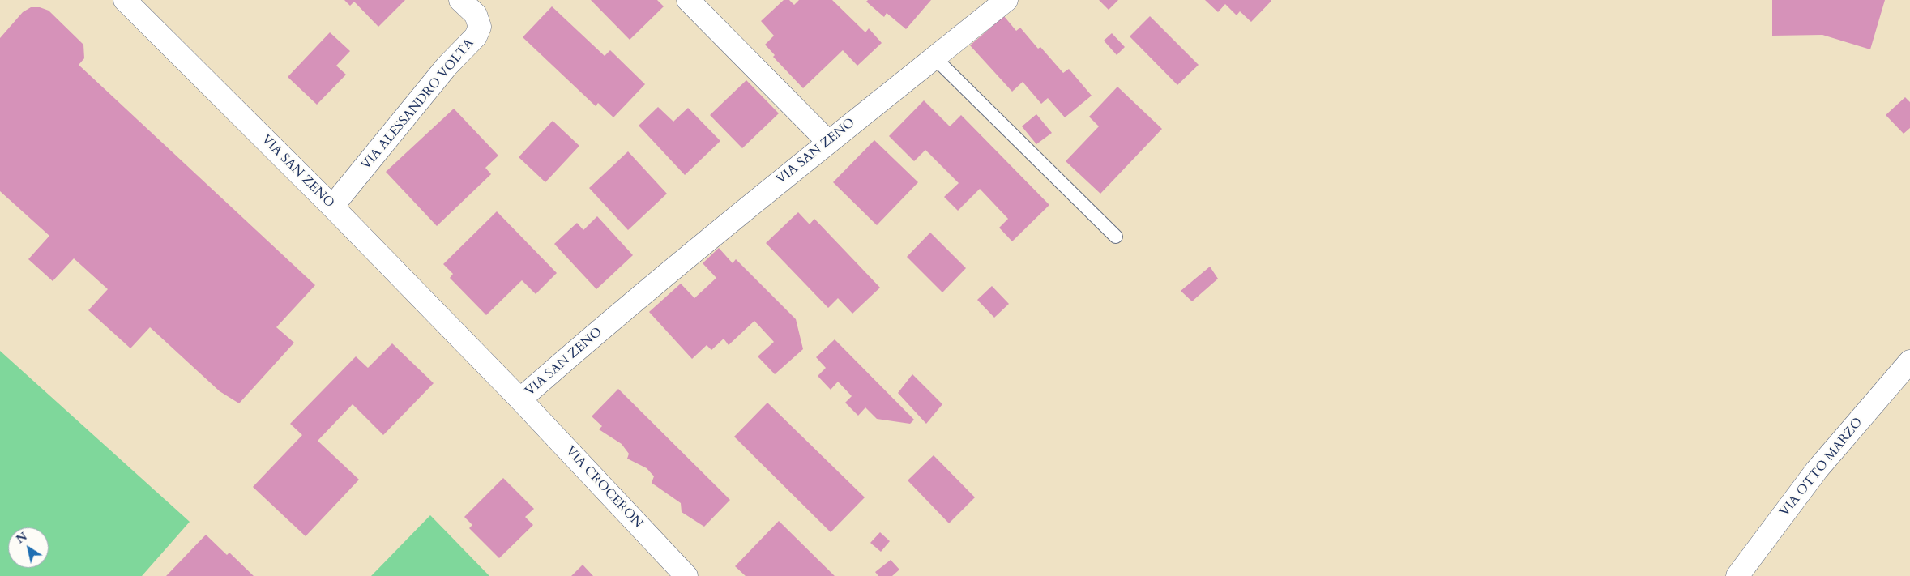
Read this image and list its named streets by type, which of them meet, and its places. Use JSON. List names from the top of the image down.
{
  "streets": {
    "street": [
      "VIA ALESSANDRO VOLTA",
      "VIA SAN ZENO",
      "VIA OTTO MARZO",
      "VIA CROCERON"
    ]
  },
  "crossings": [
    ["VIA ALESSANDRO VOLTA", "VIA SAN ZENO"],
    ["VIA SAN ZENO", "VIA CROCERON"]
  ],
  "north": "top left"
}
